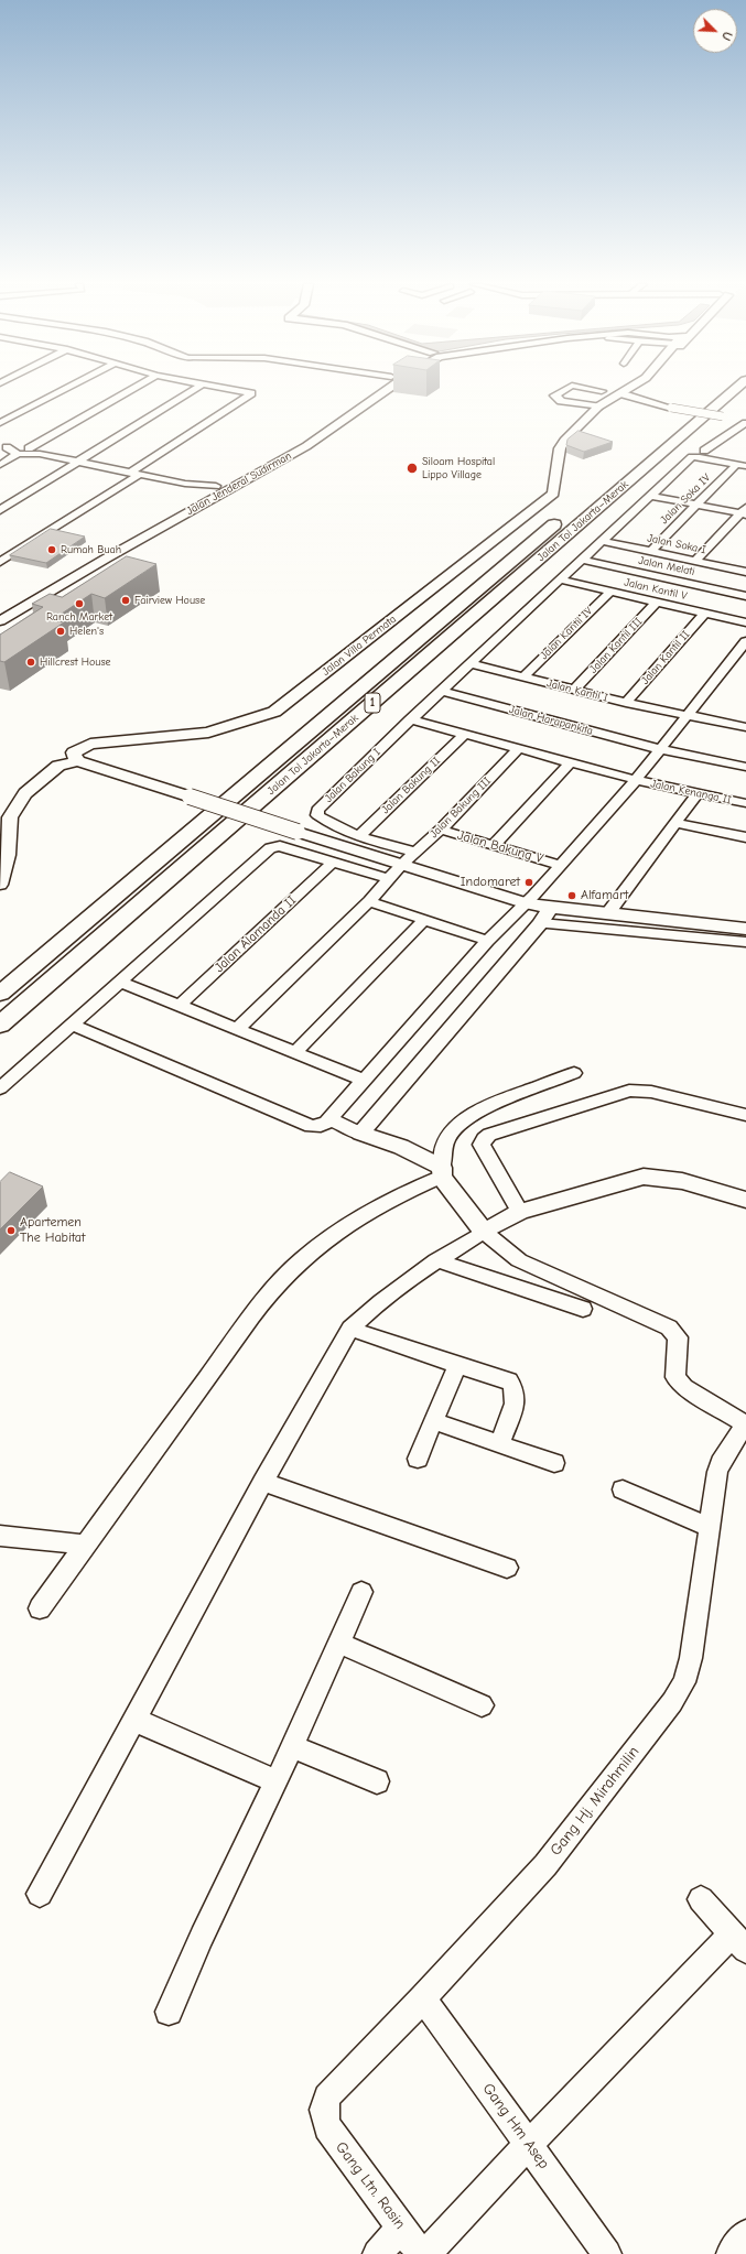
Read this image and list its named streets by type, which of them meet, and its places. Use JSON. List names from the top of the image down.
{
  "streets": {
    "highway": ["Jalan Tol Jakarta–Merak", "1"],
    "street": [
      "Jalan Jenderal Sudirman",
      "Jalan Soka IV",
      "Jalan Soka I",
      "Jalan Melati",
      "Jalan Kantil V",
      "Jalan Kantil IV",
      "Jalan Villa Permata",
      "Jalan Kantil III",
      "Jalan Kantil II",
      "Jalan Kantil I",
      "Jalan Harapankita",
      "Jalan Bakung I",
      "Jalan Bakung II",
      "Jalan Kenanga II",
      "Jalan Bakung III",
      "Jalan Bakung V",
      "Jalan Alamanda II",
      "Gang Hj. Mirahmilin",
      "Gang Hm Asep",
      "Gang Ltn. Rasin"
    ]
  },
  "crossings": [
    ["Jalan Soka IV", "Jalan Soka I"],
    ["Jalan Soka IV", "Jalan Bakung I"],
    ["Jalan Soka I", "Jalan Bakung I"],
    ["Jalan Melati", "Jalan Bakung I"],
    ["Jalan Kantil V", "Jalan Kantil IV"],
    ["Jalan Kantil V", "Jalan Kantil III"],
    ["Jalan Kantil V", "Jalan Kantil II"],
    ["Jalan Kantil V", "Jalan Bakung I"],
    ["Jalan Kantil IV", "Jalan Kantil I"],
    ["Jalan Kantil III", "Jalan Kantil I"],
    ["Jalan Kantil II", "Jalan Kantil I"],
    ["Jalan Kantil I", "Jalan Bakung I"],
    ["Jalan Harapankita", "Jalan Bakung I"],
    ["Jalan Bakung I", "Jalan Bakung II"],
    ["Jalan Bakung I", "Jalan Bakung III"],
    ["Jalan Bakung III", "Jalan Bakung V"],
    ["Gang Hj. Mirahmilin", "Gang Hm Asep"],
    ["Gang Hj. Mirahmilin", "Gang Ltn. Rasin"]
  ],
  "places": [
    "Siloam Hospital Lippo Village",
    "Rumah Buah",
    "Fairview House",
    "Ranch Market",
    "Helen's",
    "Hillcrest House",
    "Indomaret",
    "Alfamart",
    "Apartemen The Habitat"
  ],
  "north": "bottom right"
}
